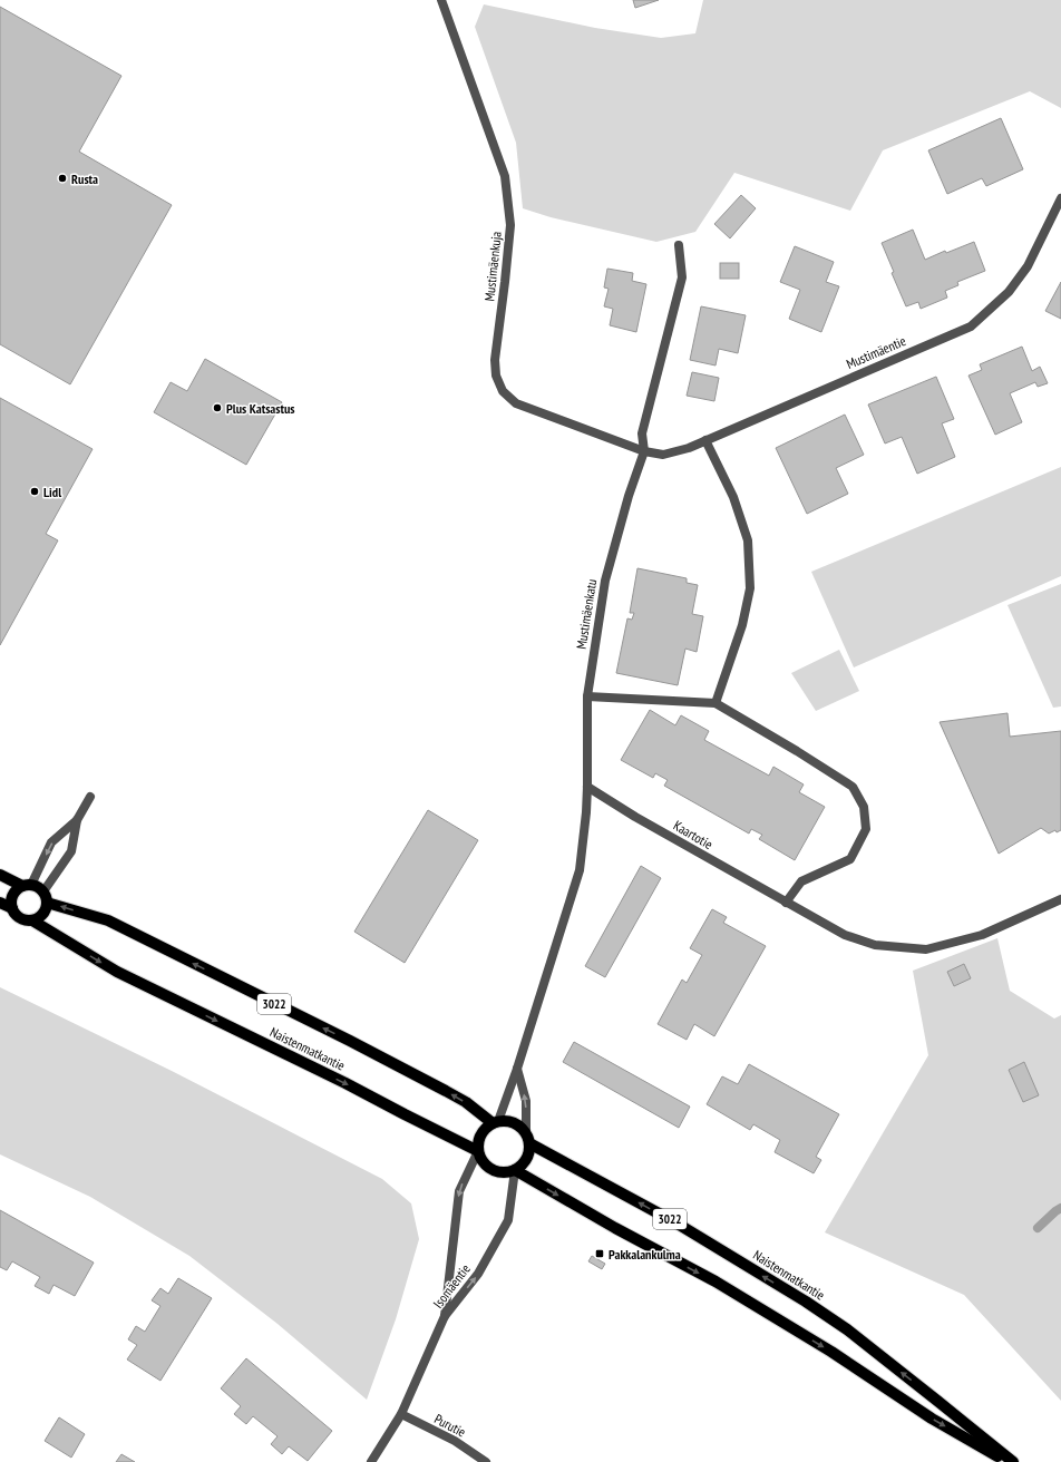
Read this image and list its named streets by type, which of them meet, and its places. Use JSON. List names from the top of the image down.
{
  "streets": {
    "main road": ["3022", "Naistenmatkantie"],
    "street": [
      "Mustimäenkuja",
      "Mustimäentie",
      "Mustimäenkatu",
      "Kaartotie",
      "Isomäentie",
      "Purutie"
    ]
  },
  "crossings": [
    ["Mustimäenkuja", "Mustimäentie"],
    ["Mustimäenkuja", "Mustimäenkatu"],
    ["Mustimäentie", "Mustimäenkatu"],
    ["Mustimäenkatu", "Kaartotie"],
    ["3022", "Naistenmatkantie"],
    ["3022", "Isomäentie"],
    ["Naistenmatkantie", "Isomäentie"],
    ["Isomäentie", "Purutie"]
  ],
  "places": {
    "other": ["Rusta", "Plus Katsastus", "Lidl"],
    "transit": ["Pakkalankulma"]
  }
}
